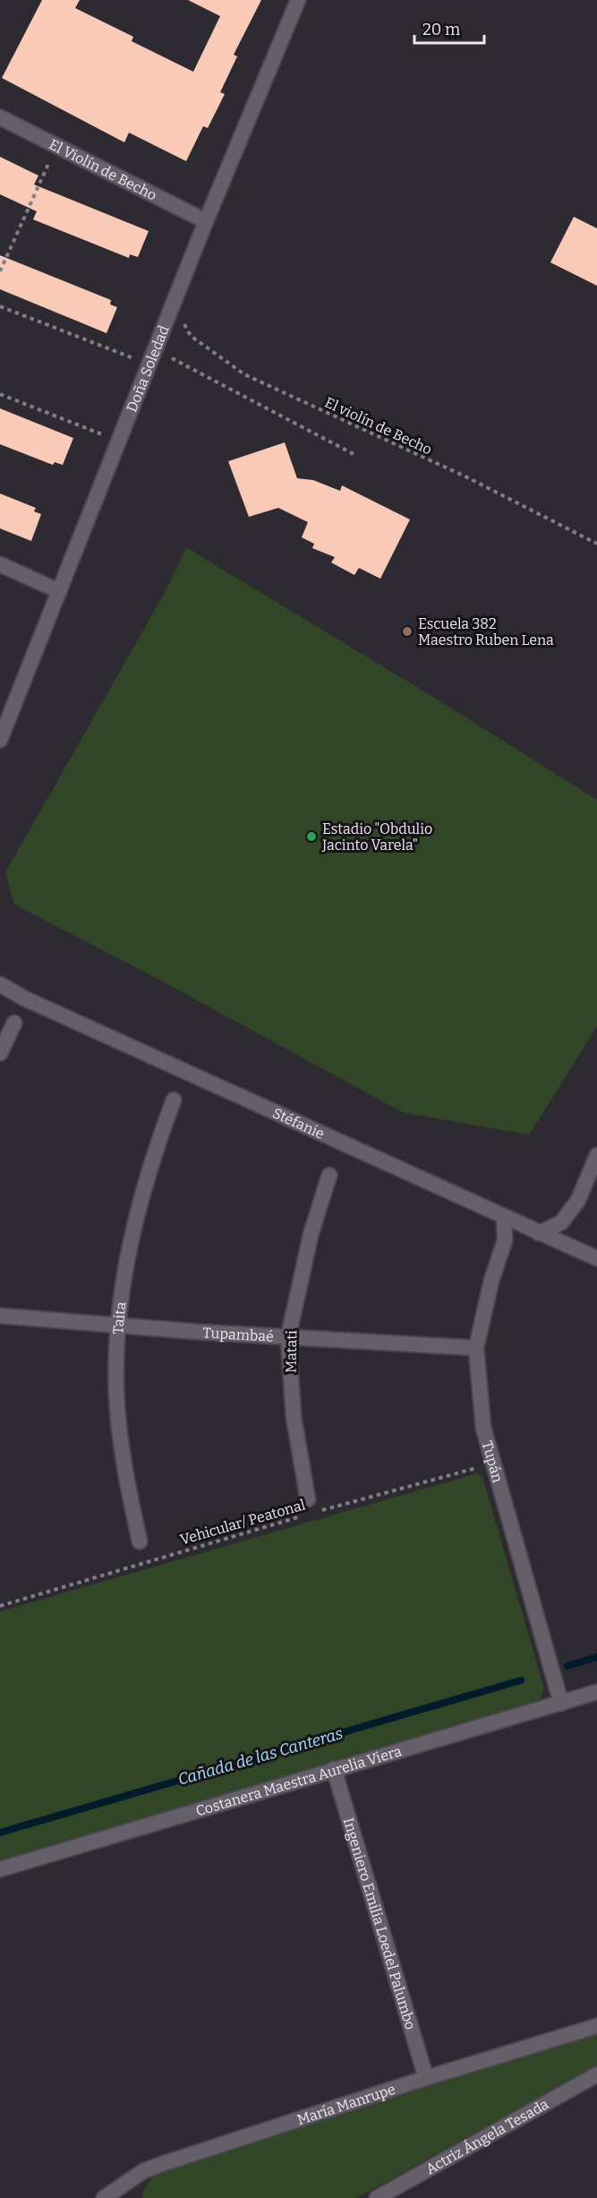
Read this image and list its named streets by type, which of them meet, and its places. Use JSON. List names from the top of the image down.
{
  "streets": {
    "street": [
      "El Violín de Becho",
      "Doña Soledad",
      "Stéfanie",
      "Taita",
      "Tupambaé",
      "Matati",
      "Tupán",
      "Costanera Maestra Aurelia Viera",
      "Ingeniero Emilia Loedel Palumbo",
      "María Manrupe",
      "Actriz Ángela Tesada"
    ],
    "path": ["El violín de Becho", "Vehicular/ Peatonal"]
  },
  "crossings": [
    ["El Violín de Becho", "Doña Soledad"],
    ["Doña Soledad", "El violín de Becho"],
    ["Stéfanie", "Tupán"],
    ["Taita", "Tupambaé"],
    ["Tupambaé", "Matati"],
    ["Tupambaé", "Tupán"],
    ["Matati", "Vehicular/ Peatonal"],
    ["Tupán", "Vehicular/ Peatonal"],
    ["Tupán", "Costanera Maestra Aurelia Viera"],
    ["Costanera Maestra Aurelia Viera", "Ingeniero Emilia Loedel Palumbo"],
    ["Ingeniero Emilia Loedel Palumbo", "María Manrupe"]
  ],
  "water": ["Cañada de las Canteras"],
  "places": ["Escuela 382 Maestro Ruben Lena", "Estadio \"Obdulio Jacinto Varela\""],
  "scale_bar": "20 m"
}
